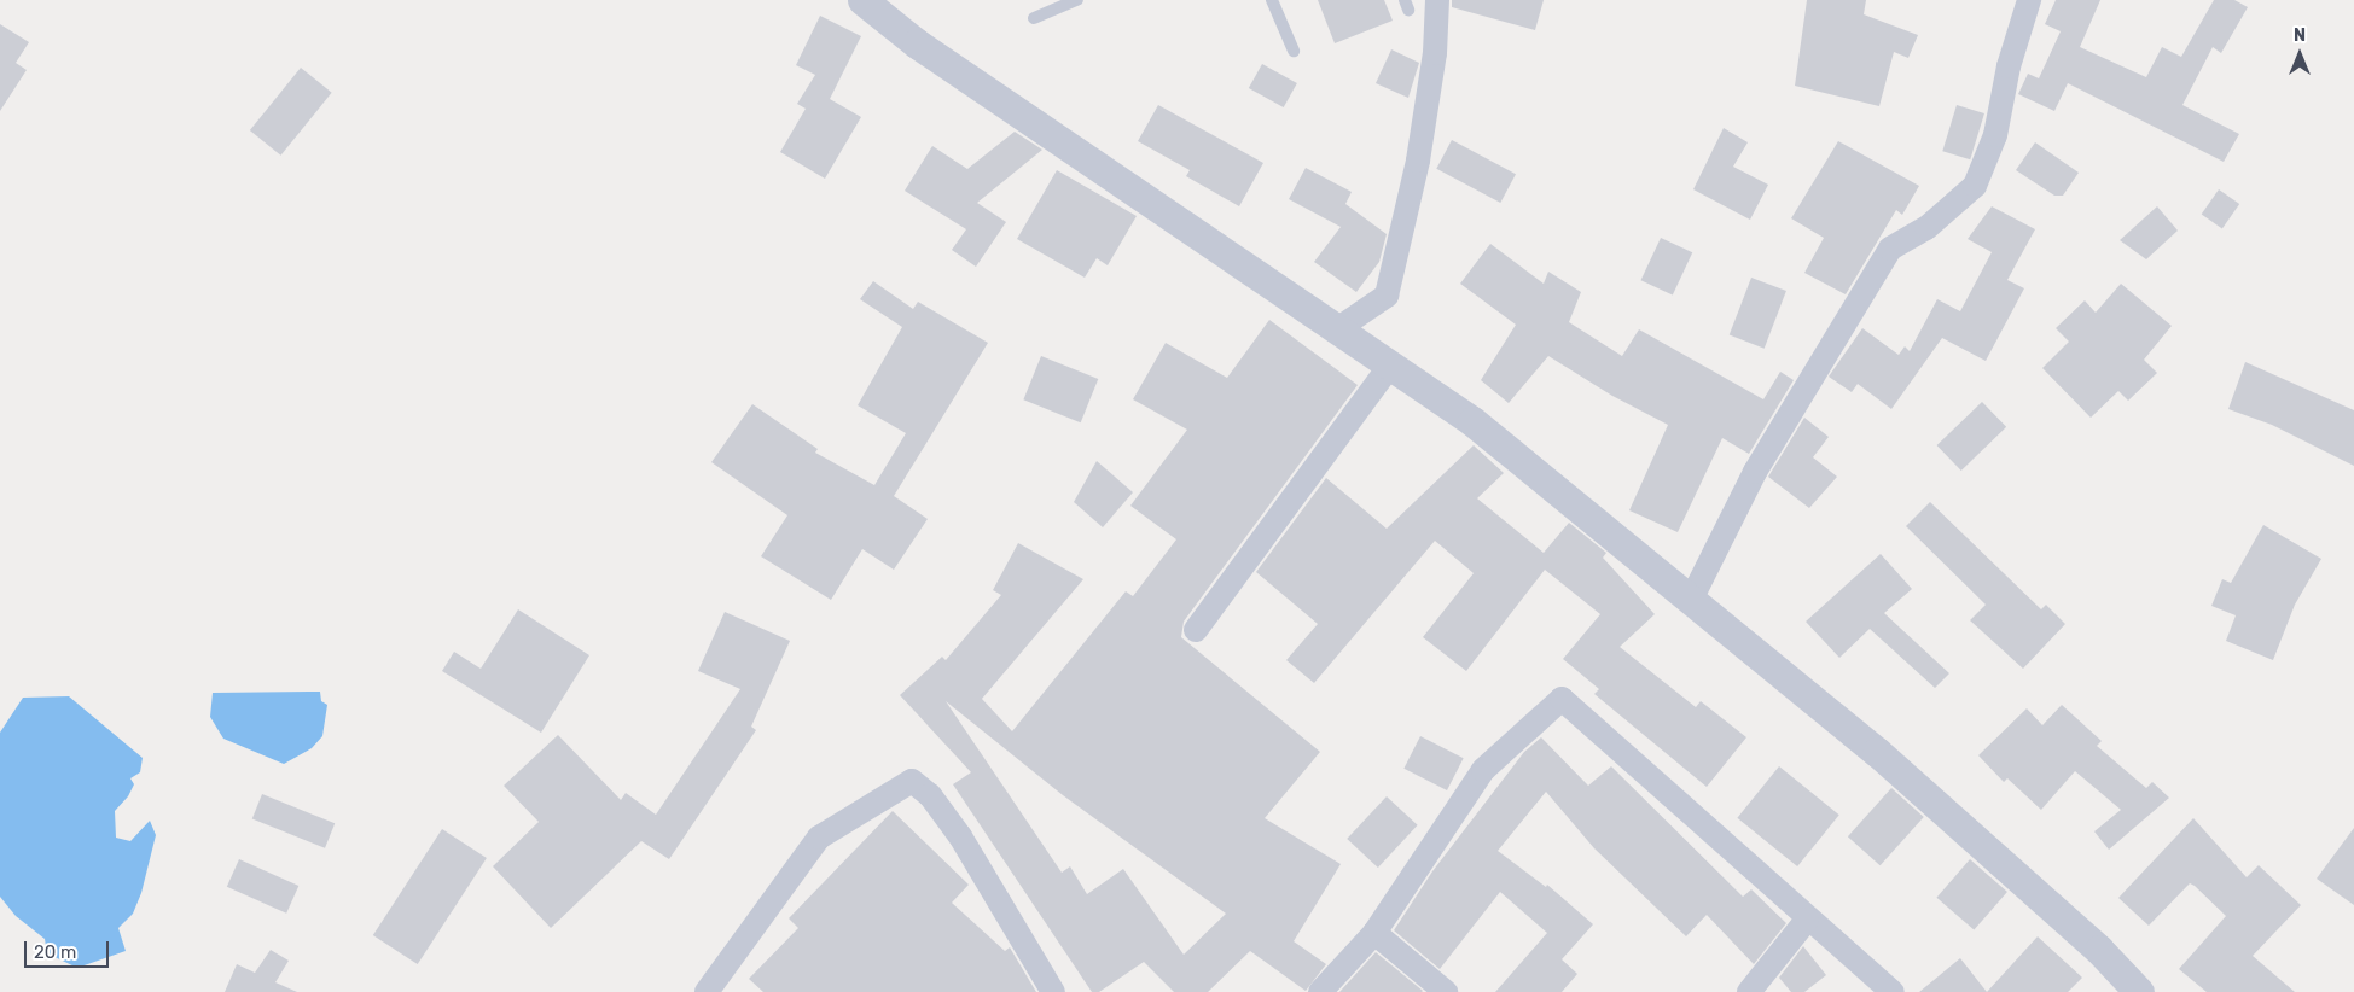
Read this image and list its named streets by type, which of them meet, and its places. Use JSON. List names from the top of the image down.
{
  "scale_bar": "20 m",
  "north": "top"
}
